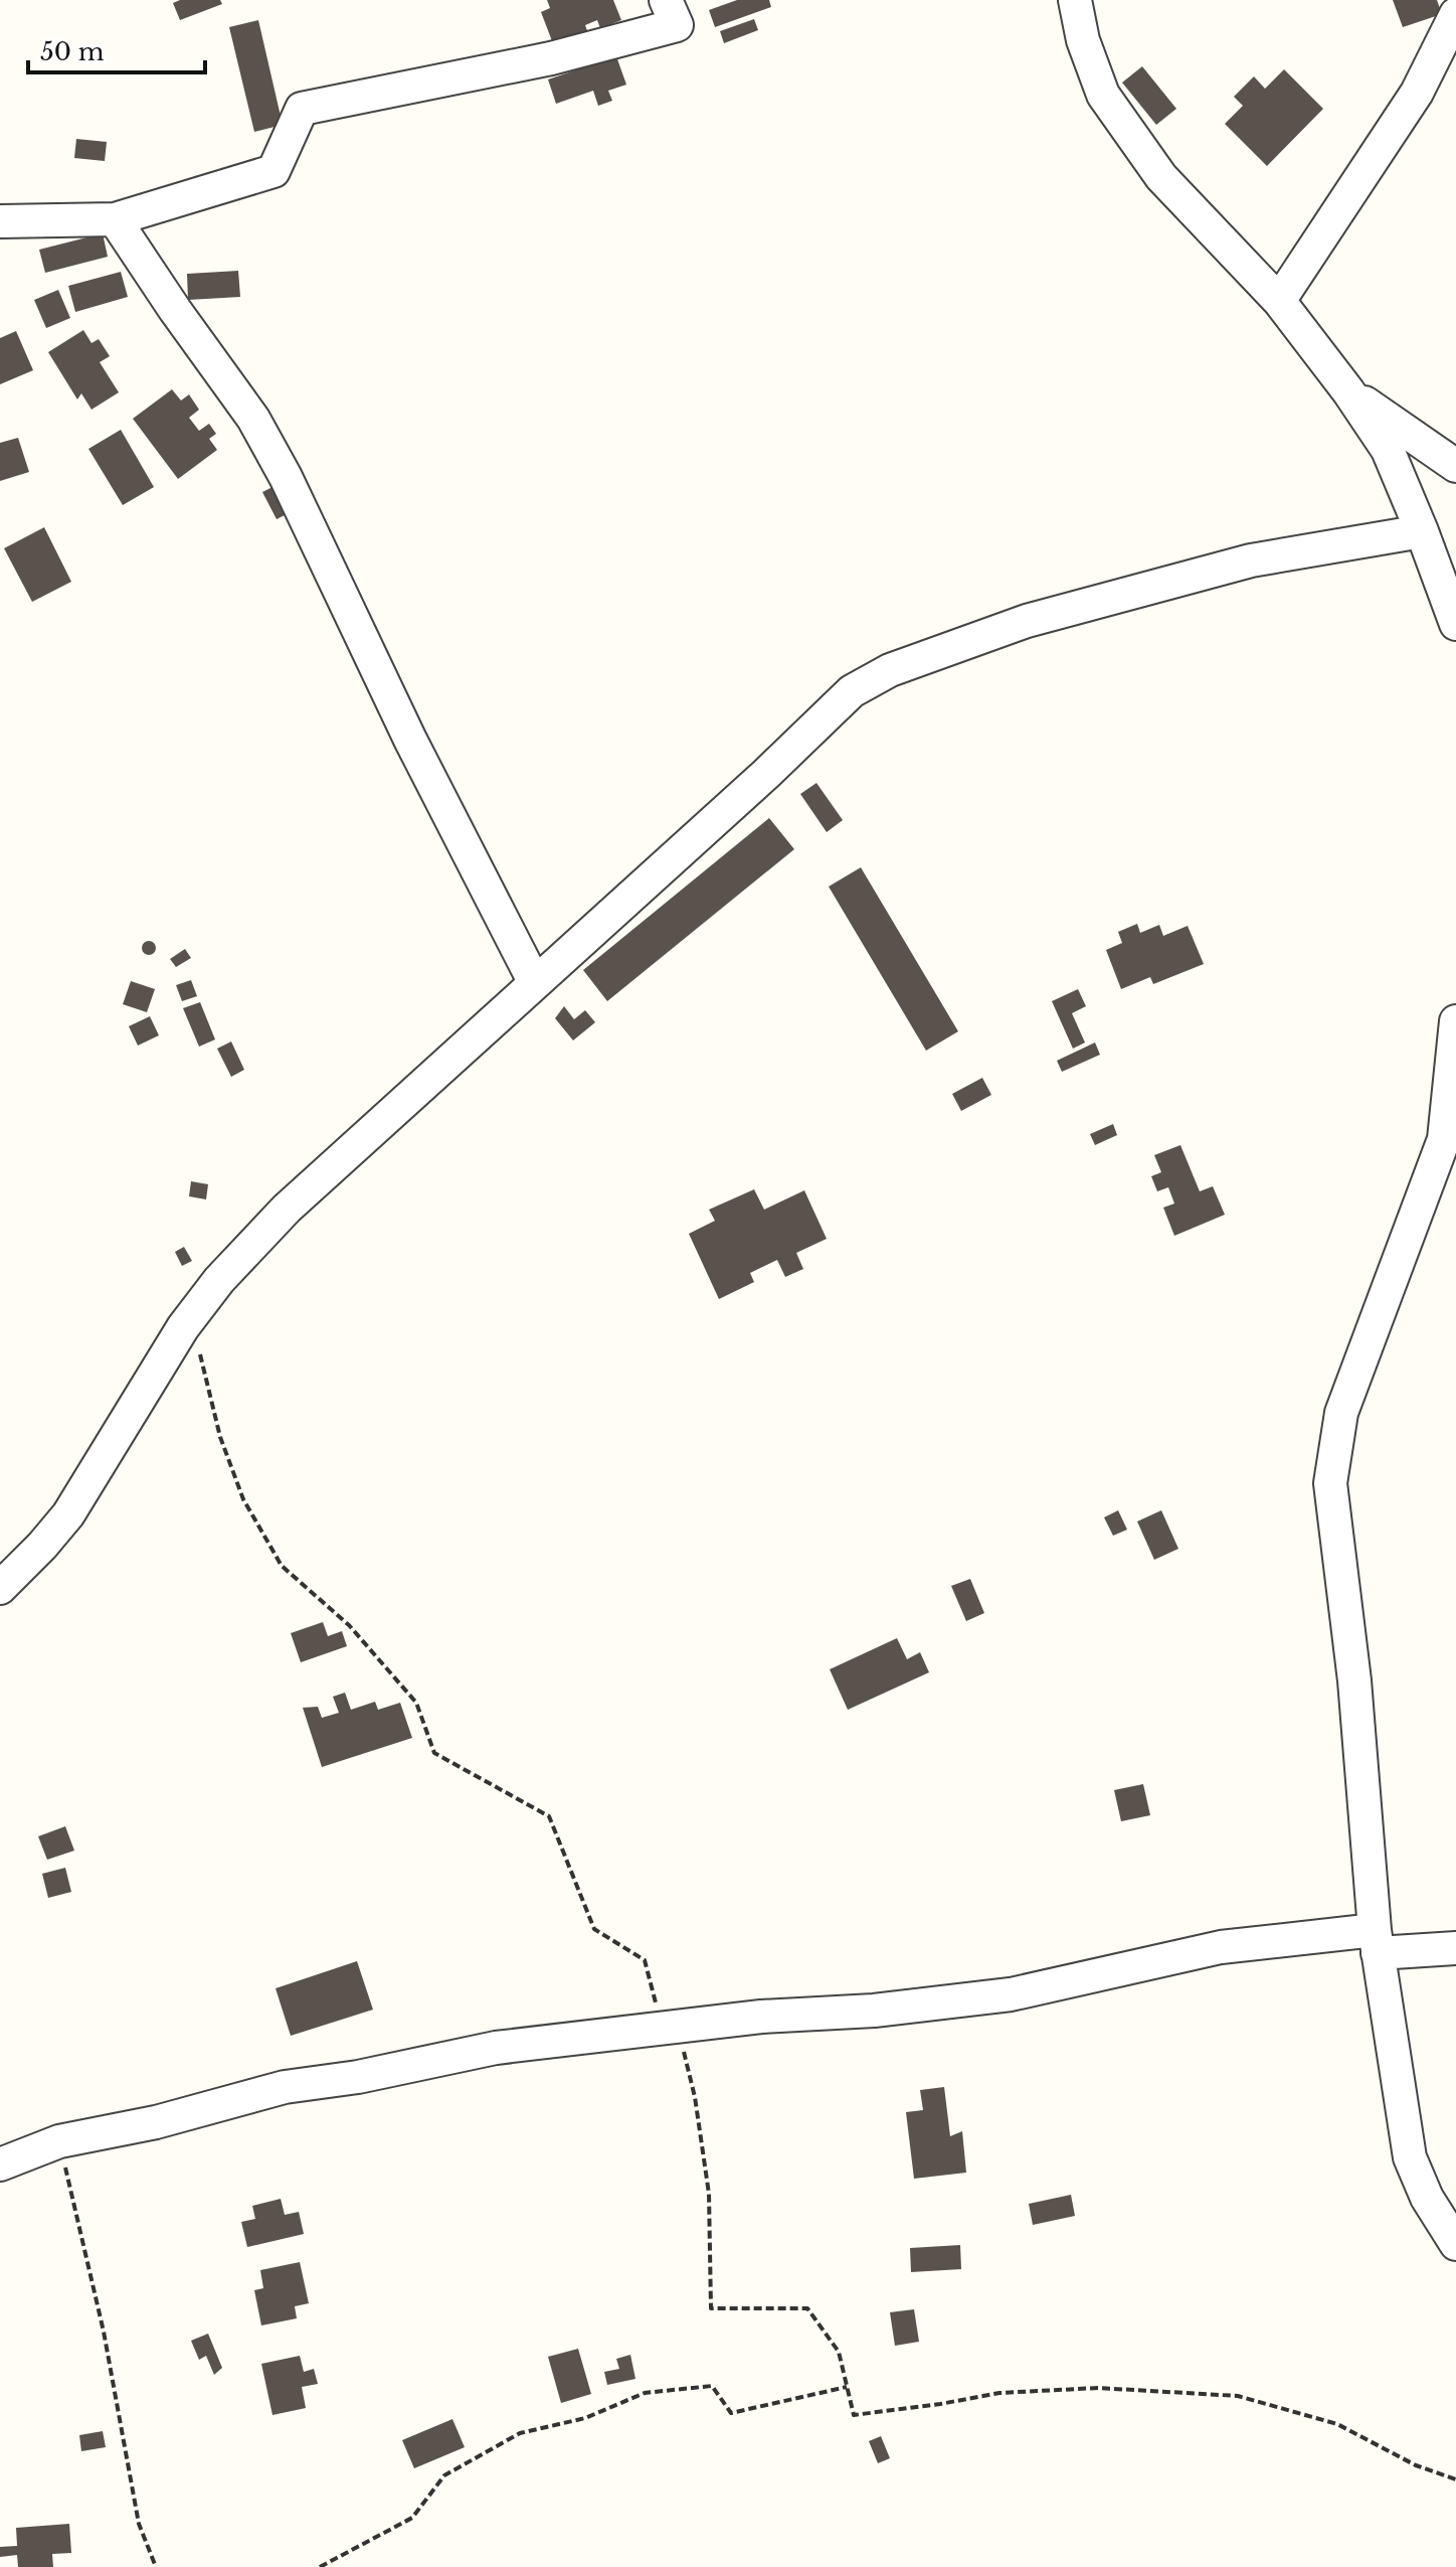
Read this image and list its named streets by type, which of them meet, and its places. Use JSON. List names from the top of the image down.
{
  "scale_bar": "50 m"
}
